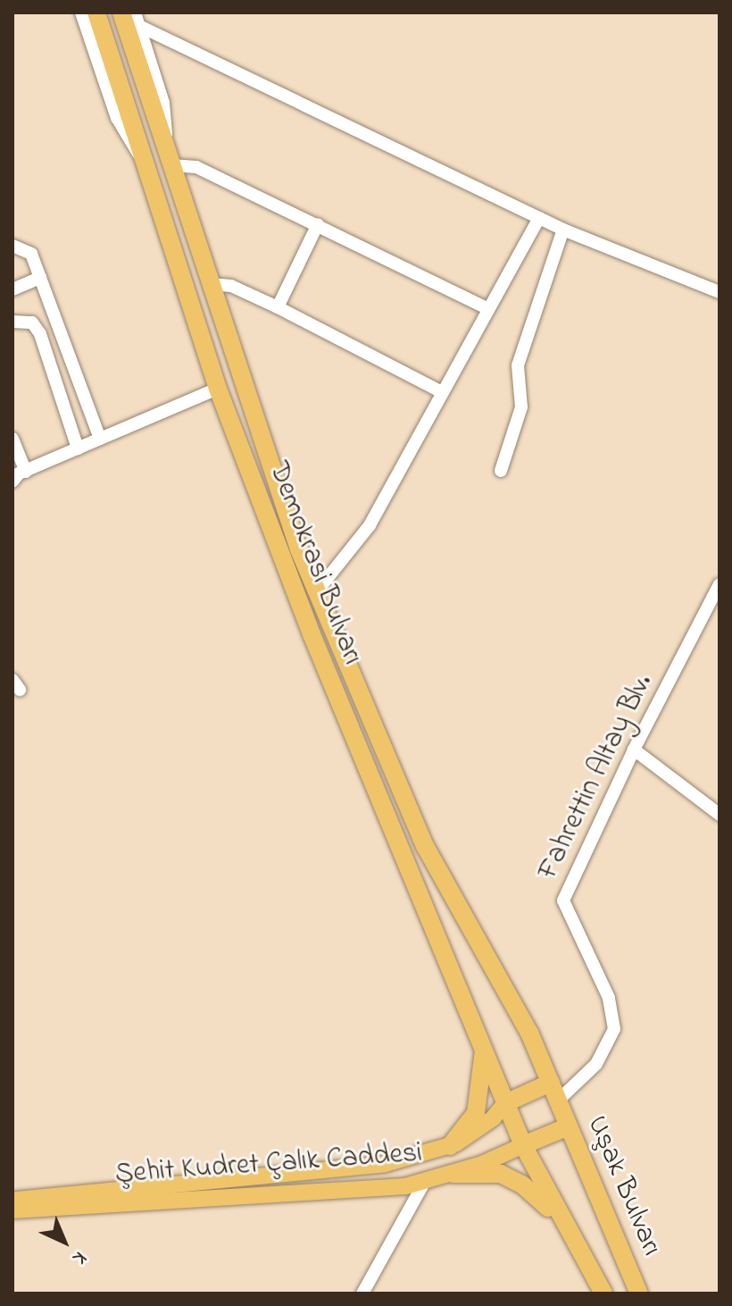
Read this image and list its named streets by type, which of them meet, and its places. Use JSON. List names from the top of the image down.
{
  "streets": {
    "highway": ["Demokrasi Bulvarı", "Uşak Bulvarı"],
    "main road": ["Şehit Kudret Çalık Caddesi"],
    "street": ["Fahrettin Altay Blv."]
  },
  "crossings": [
    ["Demokrasi Bulvarı", "Fahrettin Altay Blv."],
    ["Demokrasi Bulvarı", "Şehit Kudret Çalık Caddesi"],
    ["Demokrasi Bulvarı", "Uşak Bulvarı"],
    ["Fahrettin Altay Blv.", "Uşak Bulvarı"]
  ],
  "north": "bottom right"
}
